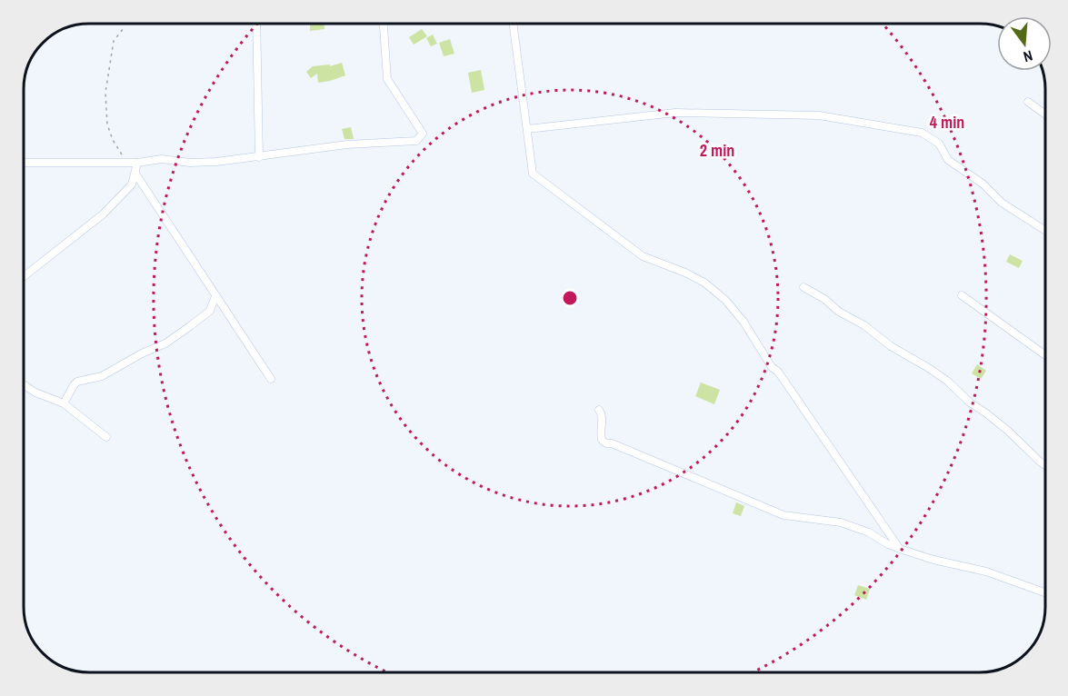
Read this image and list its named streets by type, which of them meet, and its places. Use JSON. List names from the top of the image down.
{
  "north": "bottom",
  "rings": ["4 min", "2 min"]
}
